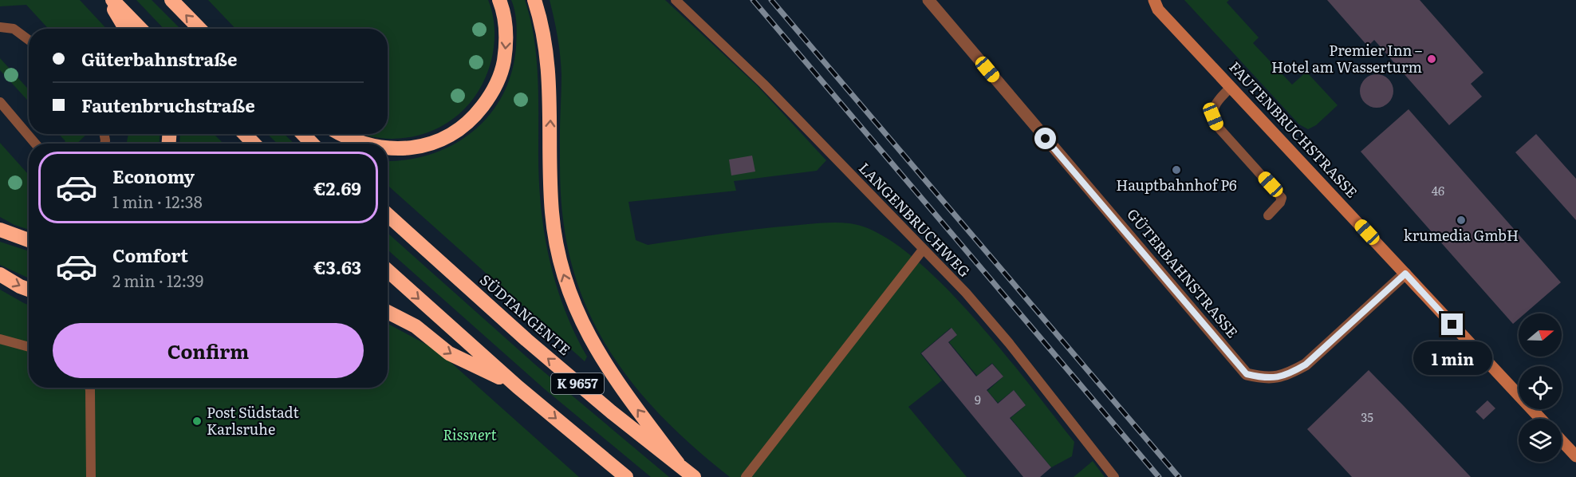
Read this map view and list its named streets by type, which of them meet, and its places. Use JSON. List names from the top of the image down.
{
  "streets": {
    "highway": ["SÜDTANGENTE", "K 9657"],
    "main road": ["FAUTENBRUCHSTRASSE"],
    "street": ["GÜTERBAHNSTRASSE"],
    "lane": ["LANGENBRUCHWEG"]
  },
  "crossings": [
    ["FAUTENBRUCHSTRASSE", "GÜTERBAHNSTRASSE"]
  ],
  "parks": ["Rissnert"],
  "places": [
    "Premier Inn – Hotel am Wasserturm",
    "Hauptbahnhof P6",
    "krumedia GmbH",
    "Post Südstadt Karlsruhe"
  ],
  "house_numbers": ["46", "9", "35"],
  "north": "right",
  "page": {
    "banner": ["Güterbahnstraße", "Fautenbruchstraße"],
    "list": [
      {
        "name": "Economy",
        "note": "1 min · 12:38",
        "value": "€2.69"
      },
      {
        "name": "Comfort",
        "note": "2 min · 12:39",
        "value": "€3.63"
      }
    ],
    "buttons": "Confirm",
    "bubble": "1 min"
  }
}
